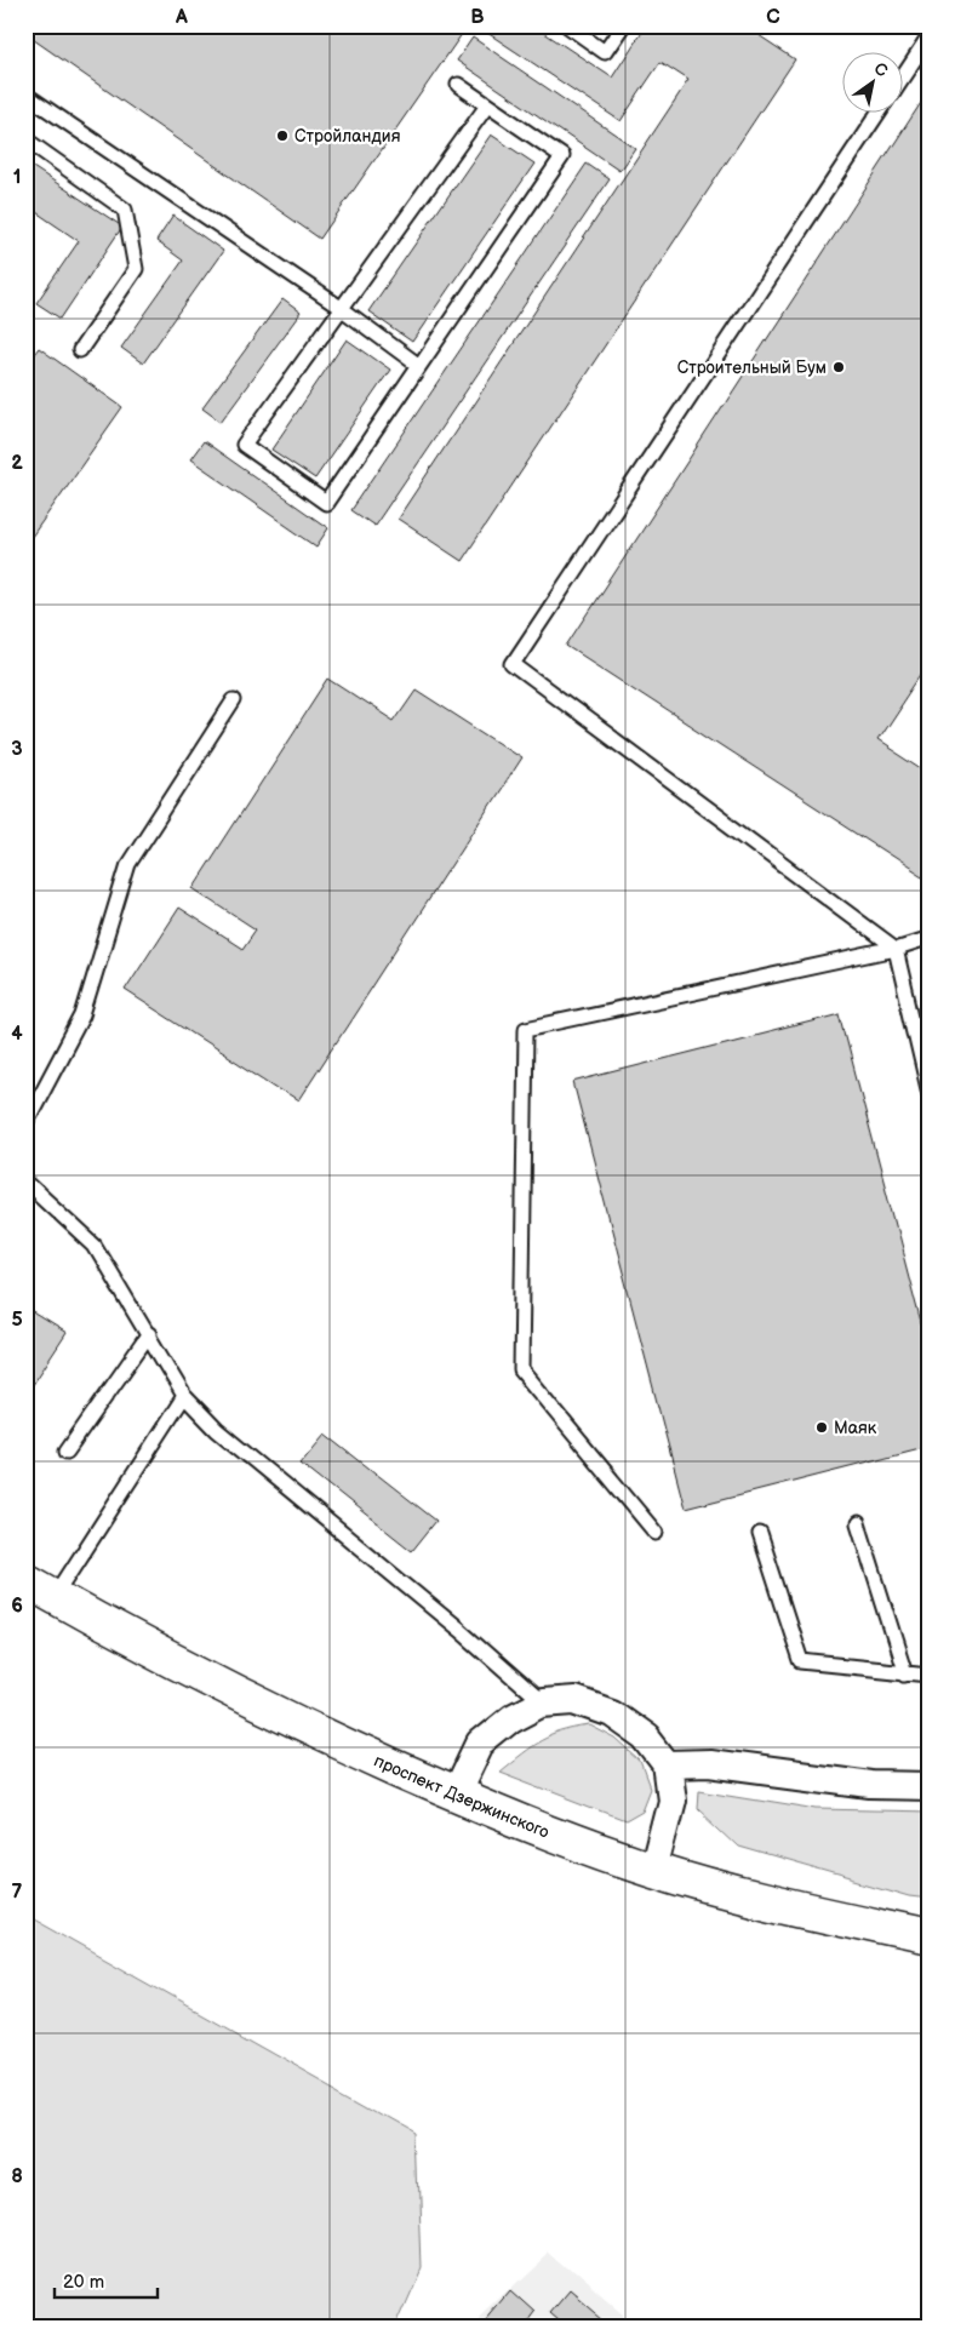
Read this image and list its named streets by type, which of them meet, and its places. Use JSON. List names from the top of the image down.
{
  "streets": {
    "main road": ["проспект Дзержинского"]
  },
  "places": ["Стройландия", "Строительный Бум", "Маяк"],
  "scale_bar": "20 m",
  "north": "top right",
  "grid": {
    "columns": ["A", "B", "C"],
    "rows": [
      "1",
      "2",
      "3",
      "4",
      "5",
      "6",
      "7",
      "8"
    ]
  }
}
